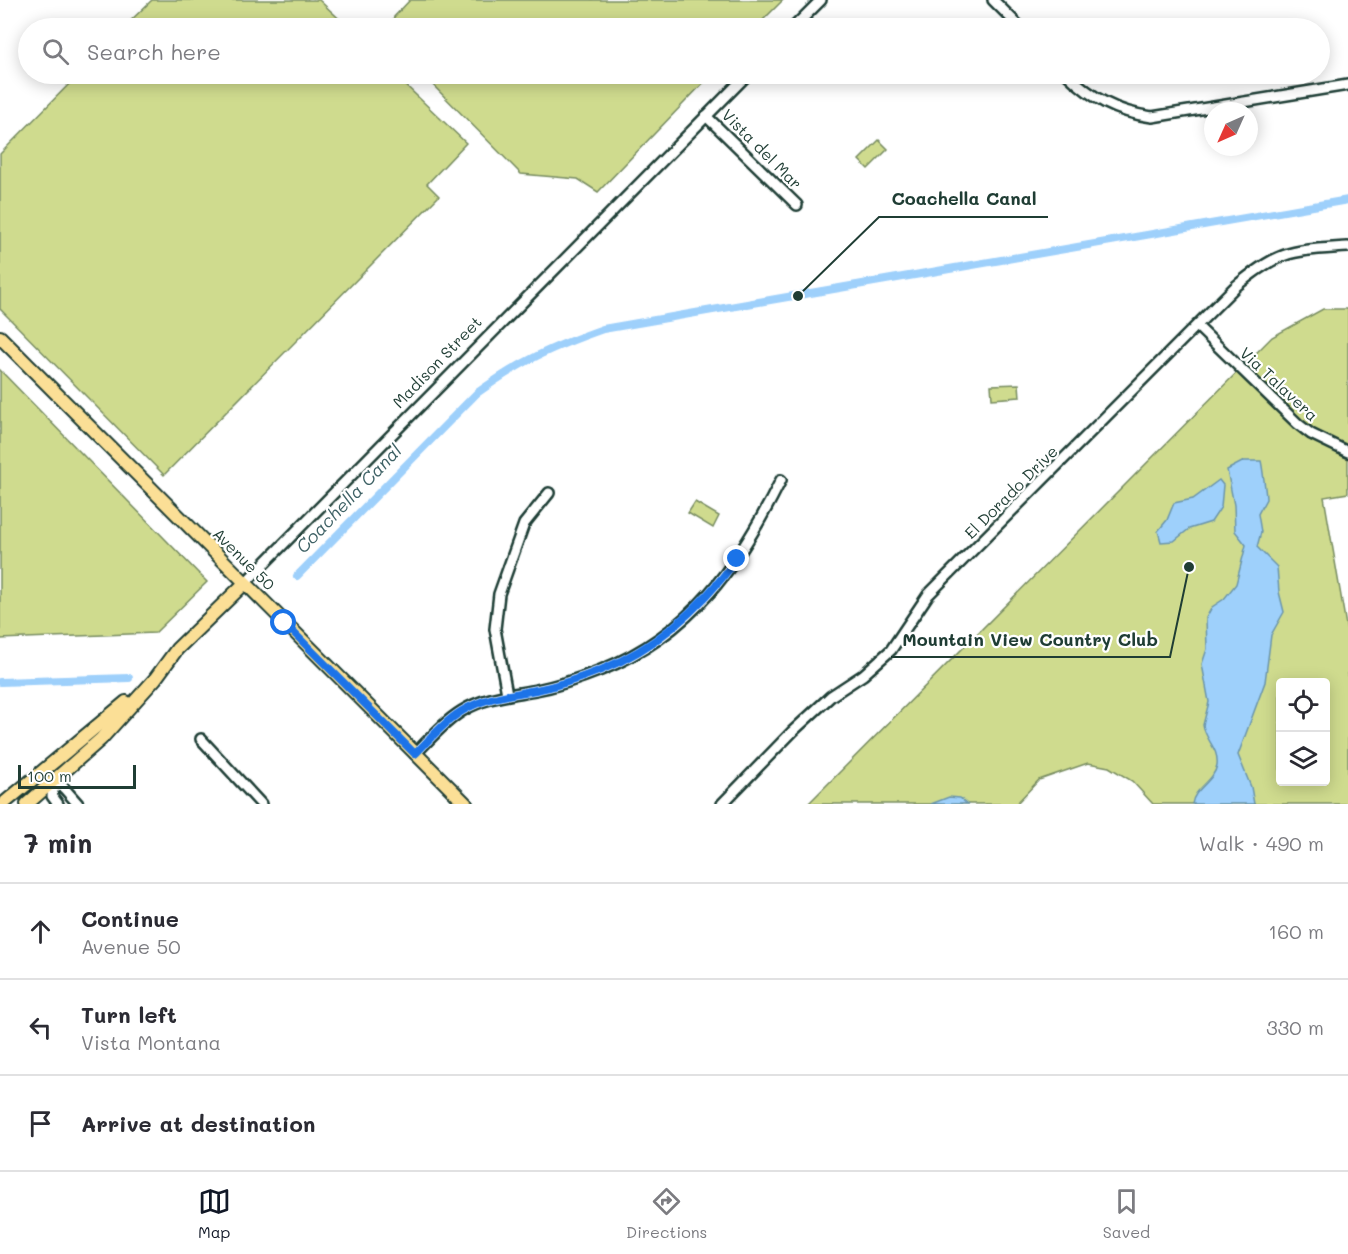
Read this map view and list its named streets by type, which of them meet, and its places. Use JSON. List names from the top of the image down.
{
  "streets": {
    "main road": ["Madison Street", "Avenue 50"],
    "street": ["Vista del Mar", "Via Talavera", "El Dorado Drive"]
  },
  "crossings": [
    ["Vista del Mar", "Madison Street"],
    ["Madison Street", "Avenue 50"],
    ["Via Talavera", "El Dorado Drive"]
  ],
  "water": ["Coachella Canal"],
  "places": ["Coachella Canal", "Mountain View Country Club"],
  "scale_bar": "100 m",
  "north": "bottom left",
  "page": {
    "search": "Search here",
    "scale": "100 m",
    "heading": ["7 min", "Walk · 490 m"],
    "list": [
      ["Continue", "Avenue 50", "160 m"],
      ["Turn left", "Vista Montana", "330 m"],
      "Arrive at destination"
    ],
    "nav": ["Map", "Directions", "Saved"]
  }
}
